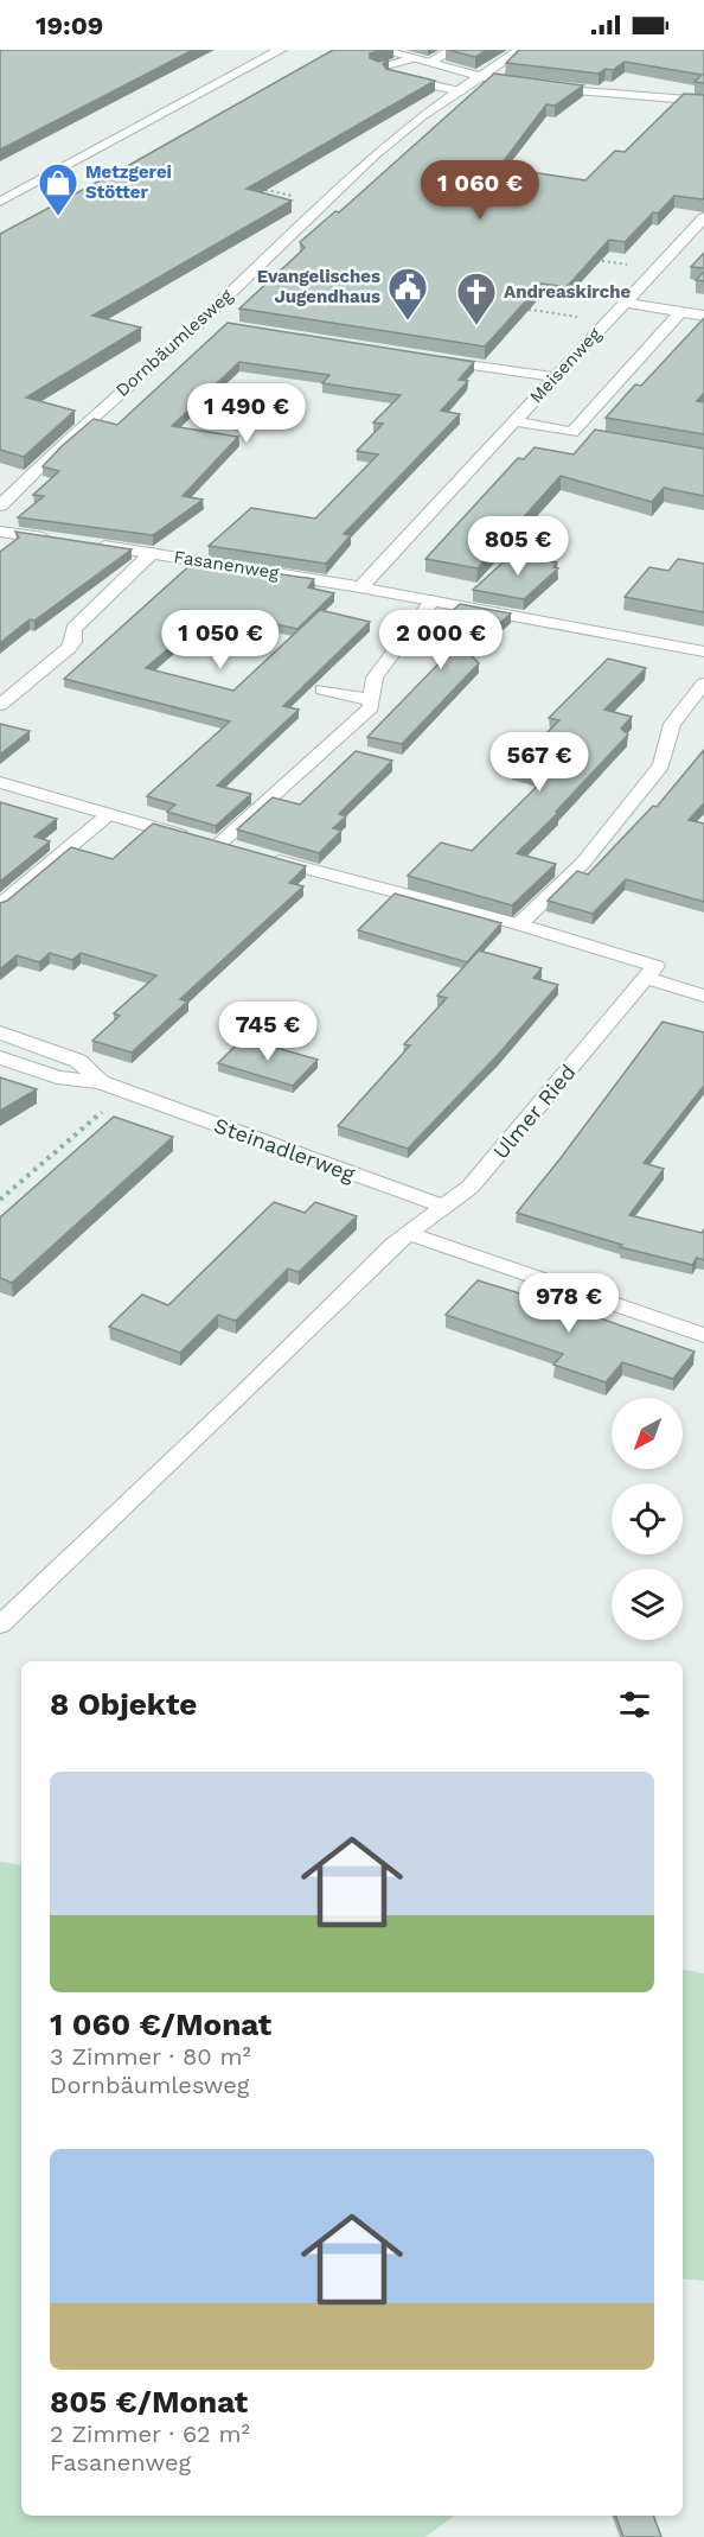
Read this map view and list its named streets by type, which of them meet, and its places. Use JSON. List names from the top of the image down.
{
  "streets": {
    "street": [
      "Dornbäumlesweg",
      "Meisenweg",
      "Fasanenweg",
      "Ulmer Ried",
      "Steinadlerweg"
    ]
  },
  "crossings": [
    ["Meisenweg", "Fasanenweg"],
    ["Ulmer Ried", "Steinadlerweg"]
  ],
  "places": {
    "shop": ["Metzgerei Stötter"],
    "public building": ["Evangelisches Jugendhaus"],
    "church": ["Andreaskirche"]
  },
  "north": "bottom left",
  "page": {
    "status": "19:09",
    "price": [
      "1 060 €",
      "1 490 €",
      "805 €",
      "1 050 €",
      "2 000 €",
      "567 €",
      "745 €",
      "978 €"
    ],
    "heading": "8 Objekte",
    "list": [
      {
        "name": "1 060 €/Monat",
        "note": "3 Zimmer · 80 m² · Dornbäumlesweg"
      },
      {
        "name": "805 €/Monat",
        "note": "2 Zimmer · 62 m² · Fasanenweg"
      }
    ]
  }
}
